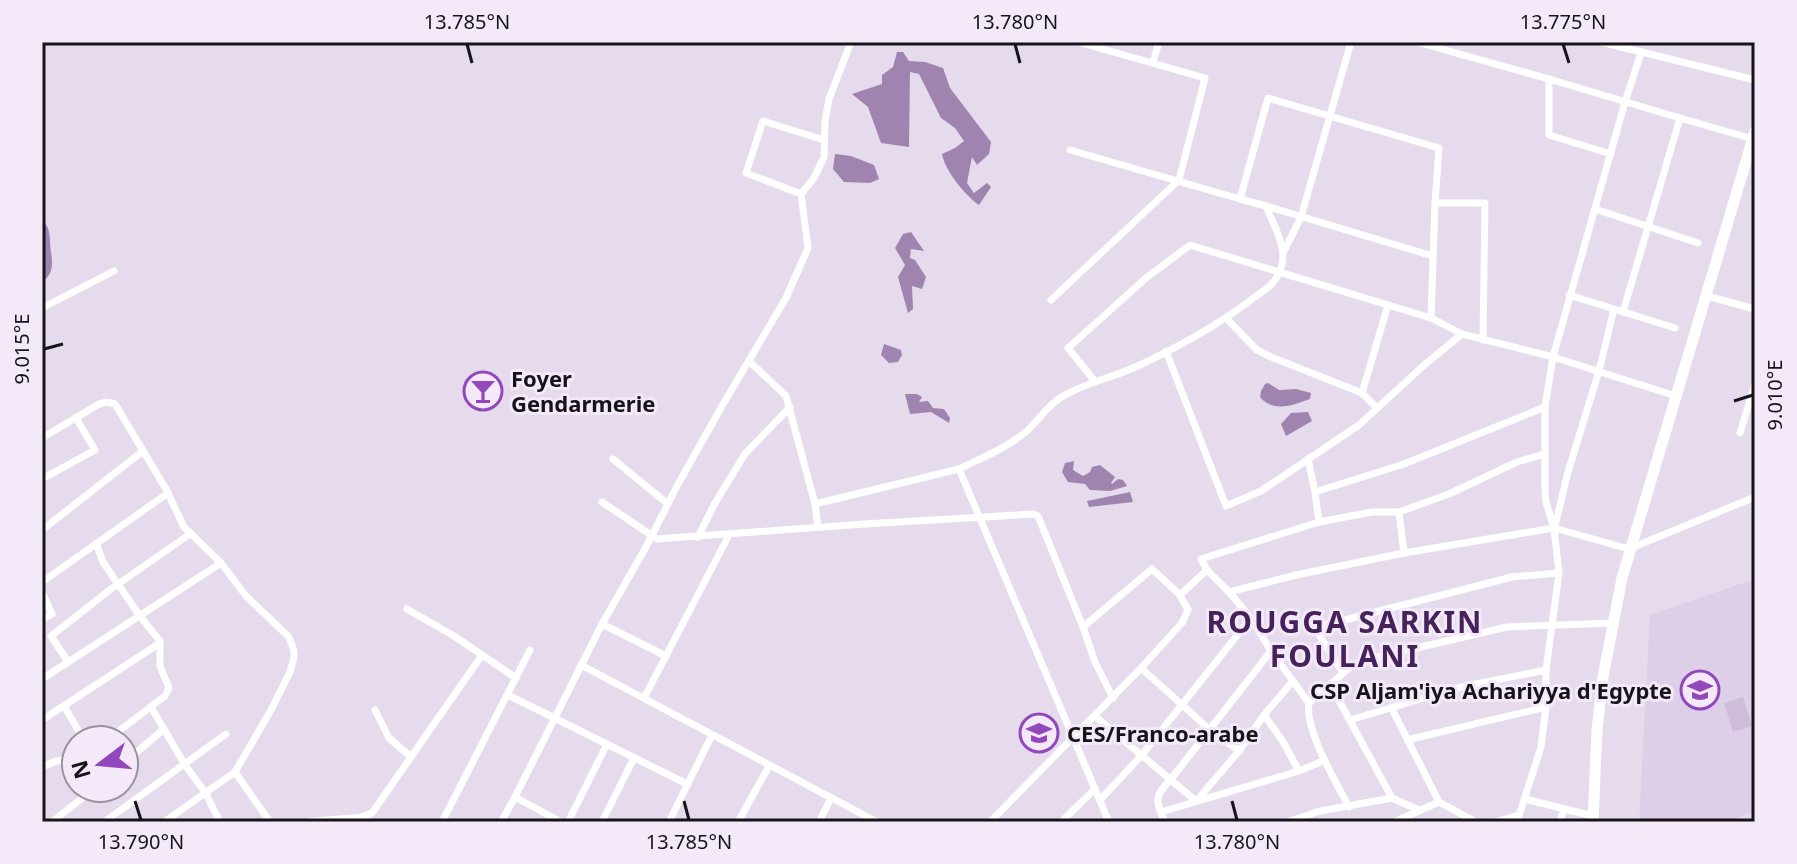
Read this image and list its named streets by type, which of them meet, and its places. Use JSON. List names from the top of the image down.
{
  "districts": ["ROUGGA SARKIN FOULANI"],
  "places": {
    "bar": ["Foyer Gendarmerie"],
    "school or university": ["CSP Aljam'iya Achariyya d'Egypte", "CES/Franco-arabe"]
  },
  "north": "left",
  "coordinates": [
    "13.785°N",
    "13.780°N",
    "13.775°N",
    "9.015°E",
    "9.010°E",
    "13.790°N"
  ]
}
